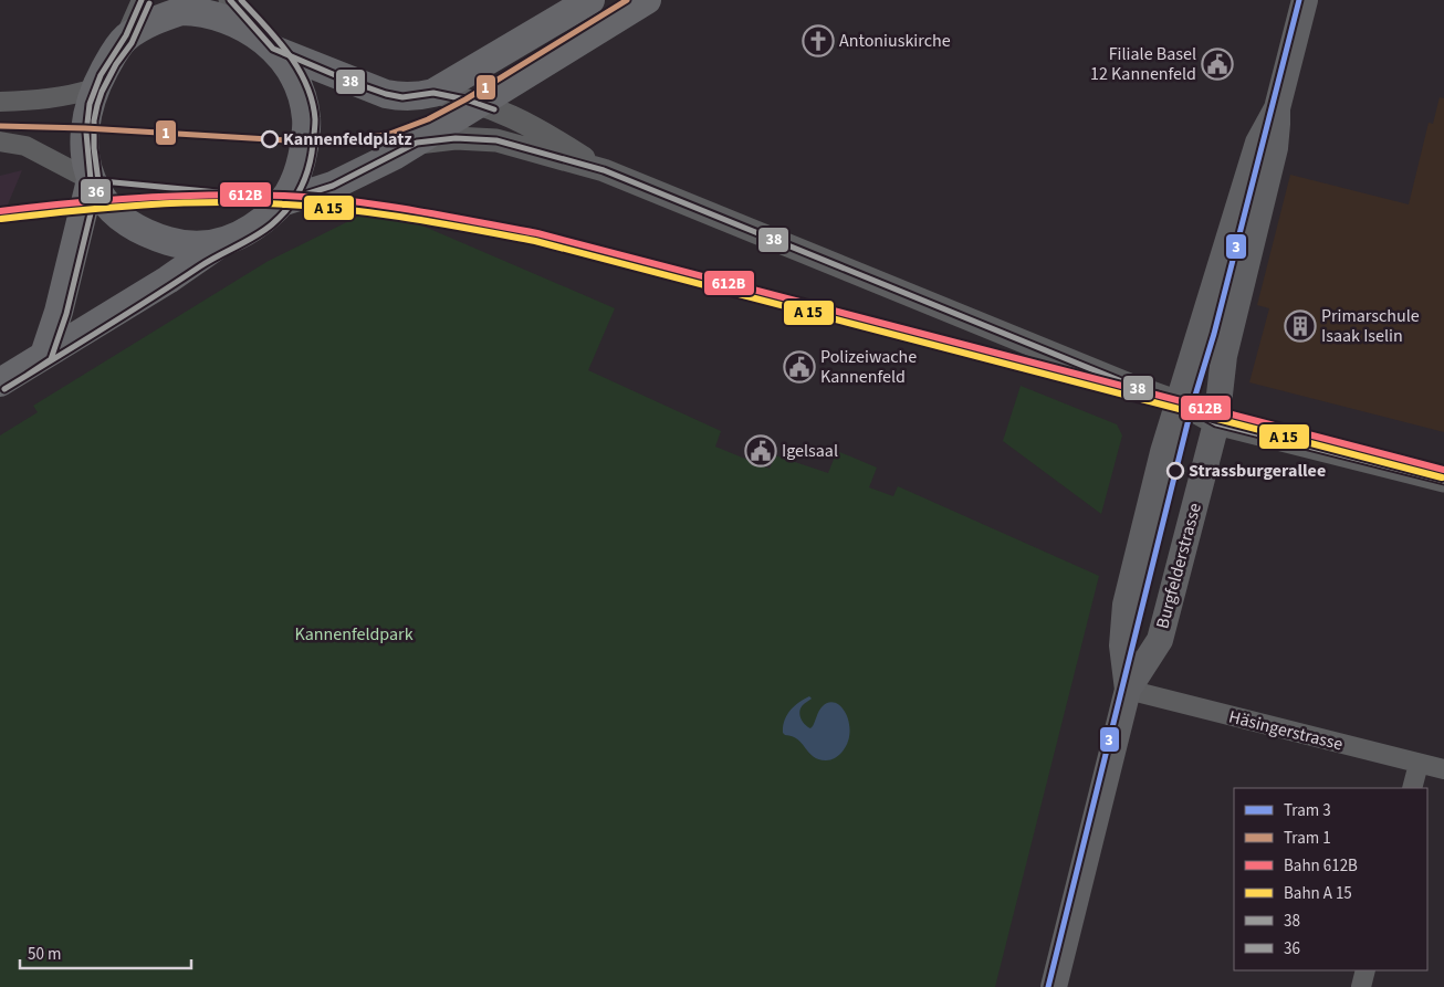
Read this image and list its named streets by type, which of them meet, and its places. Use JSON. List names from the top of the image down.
{
  "streets": {
    "main road": ["Burgfelderstrasse"],
    "street": ["Häsingerstrasse"]
  },
  "crossings": [
    ["Burgfelderstrasse", "Häsingerstrasse"]
  ],
  "parks": ["Kannenfeldpark"],
  "places": {
    "church": ["Antoniuskirche"],
    "public building": ["Filiale Basel 12 Kannenfeld", "Polizeiwache Kannenfeld", "Igelsaal"],
    "other": ["Kannenfeldplatz", "Strassburgerallee"],
    "building": ["Primarschule Isaak Iselin"]
  },
  "lines": [
    "tram line 3",
    "tram line 1",
    "transit line 38",
    "transit line 36",
    "rail line 612B"
  ],
  "legend": [
    "Tram 3",
    "Tram 1",
    "Bahn 612B",
    "Bahn A 15",
    "38",
    "36"
  ],
  "scale_bar": "50 m"
}
